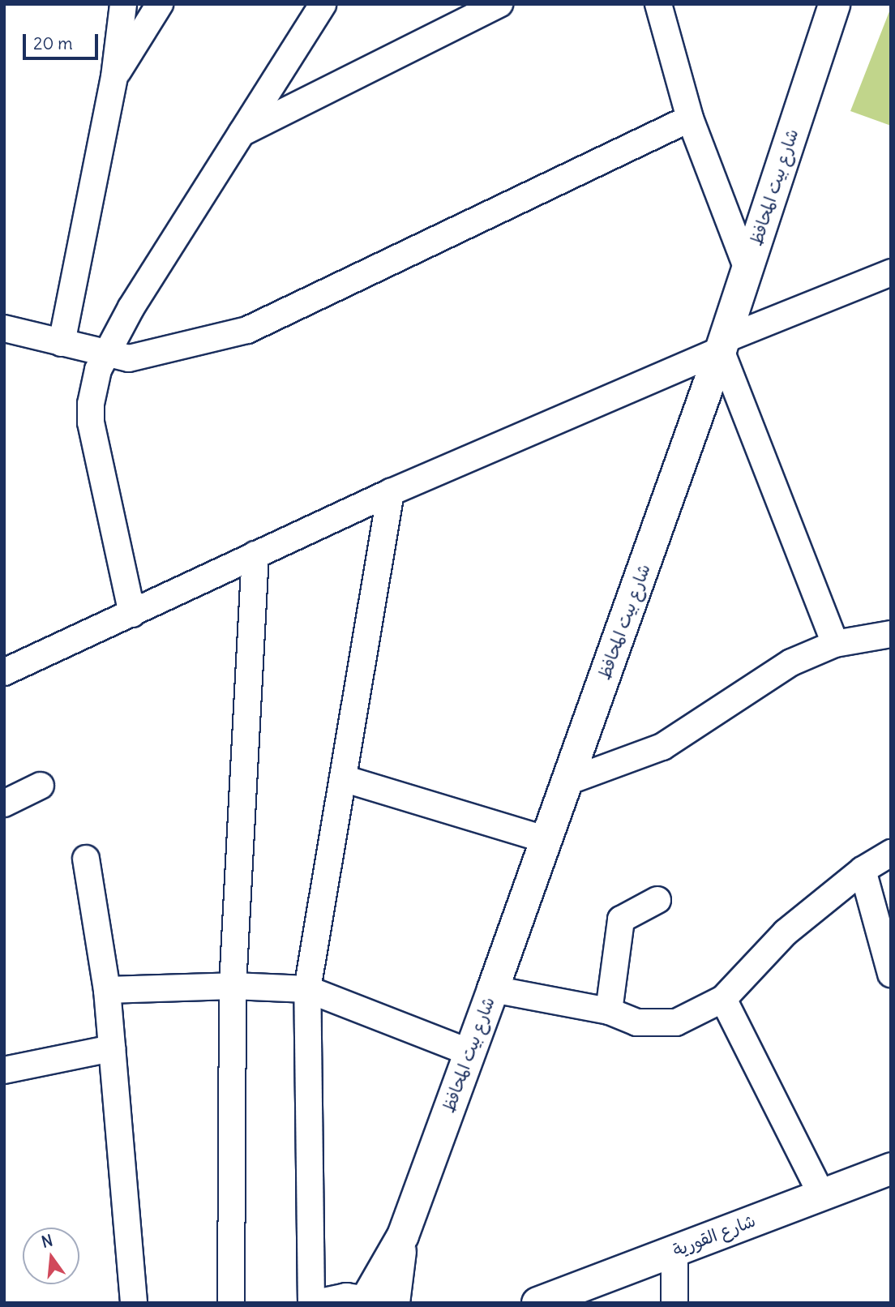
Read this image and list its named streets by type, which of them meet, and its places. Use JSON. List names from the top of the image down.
{
  "streets": {
    "main road": ["شارع بيت المحافظ", "شارع القورية"]
  },
  "scale_bar": "20 m",
  "north": "top"
}
